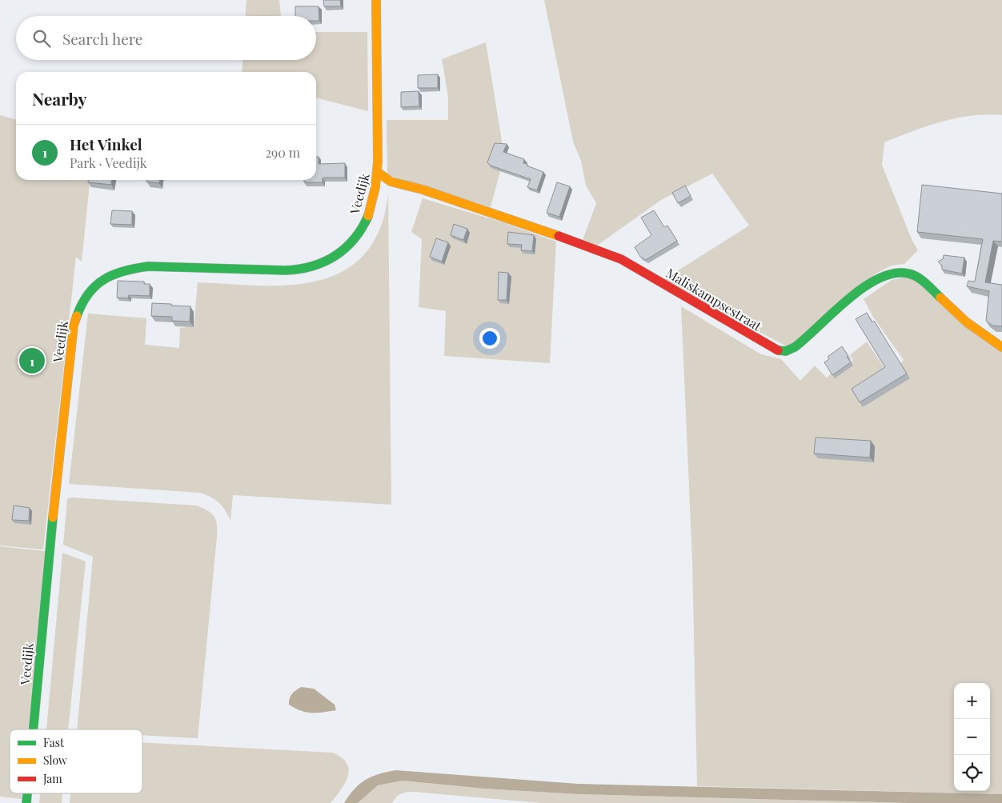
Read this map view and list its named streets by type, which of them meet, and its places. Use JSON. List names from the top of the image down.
{
  "streets": {
    "street": ["Veedijk", "Maliskampsestraat"]
  },
  "crossings": [
    ["Veedijk", "Maliskampsestraat"]
  ],
  "legend": ["Fast", "Slow", "Jam"],
  "page": {
    "search": "Search here",
    "heading": "Nearby",
    "list": [
      {
        "mark": "1",
        "name": "Het Vinkel",
        "note": "Park · Veedijk",
        "value": "290 m"
      }
    ],
    "pins": "1",
    "map_buttons": ["+", "−"]
  }
}
